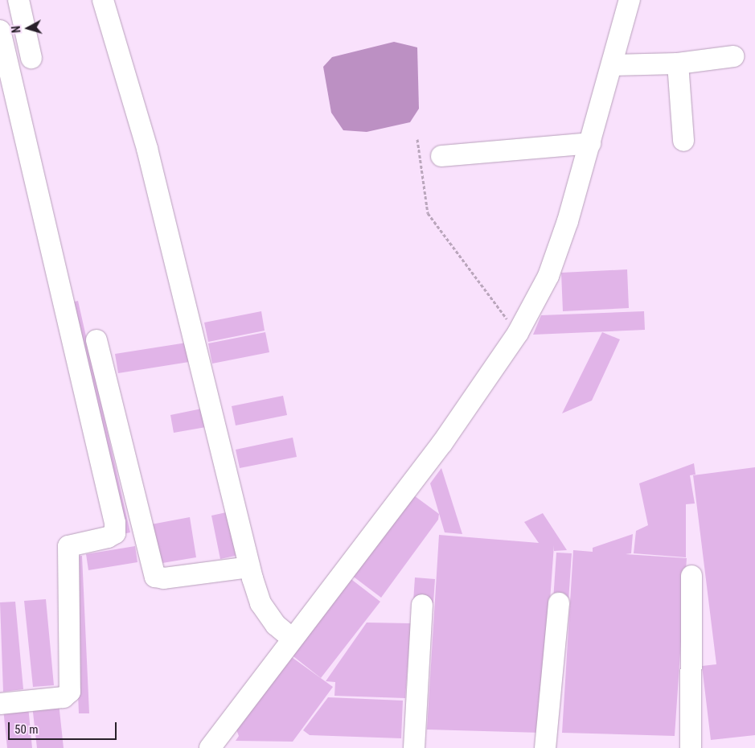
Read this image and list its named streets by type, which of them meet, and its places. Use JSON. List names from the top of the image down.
{
  "scale_bar": "50 m",
  "north": "left"
}
